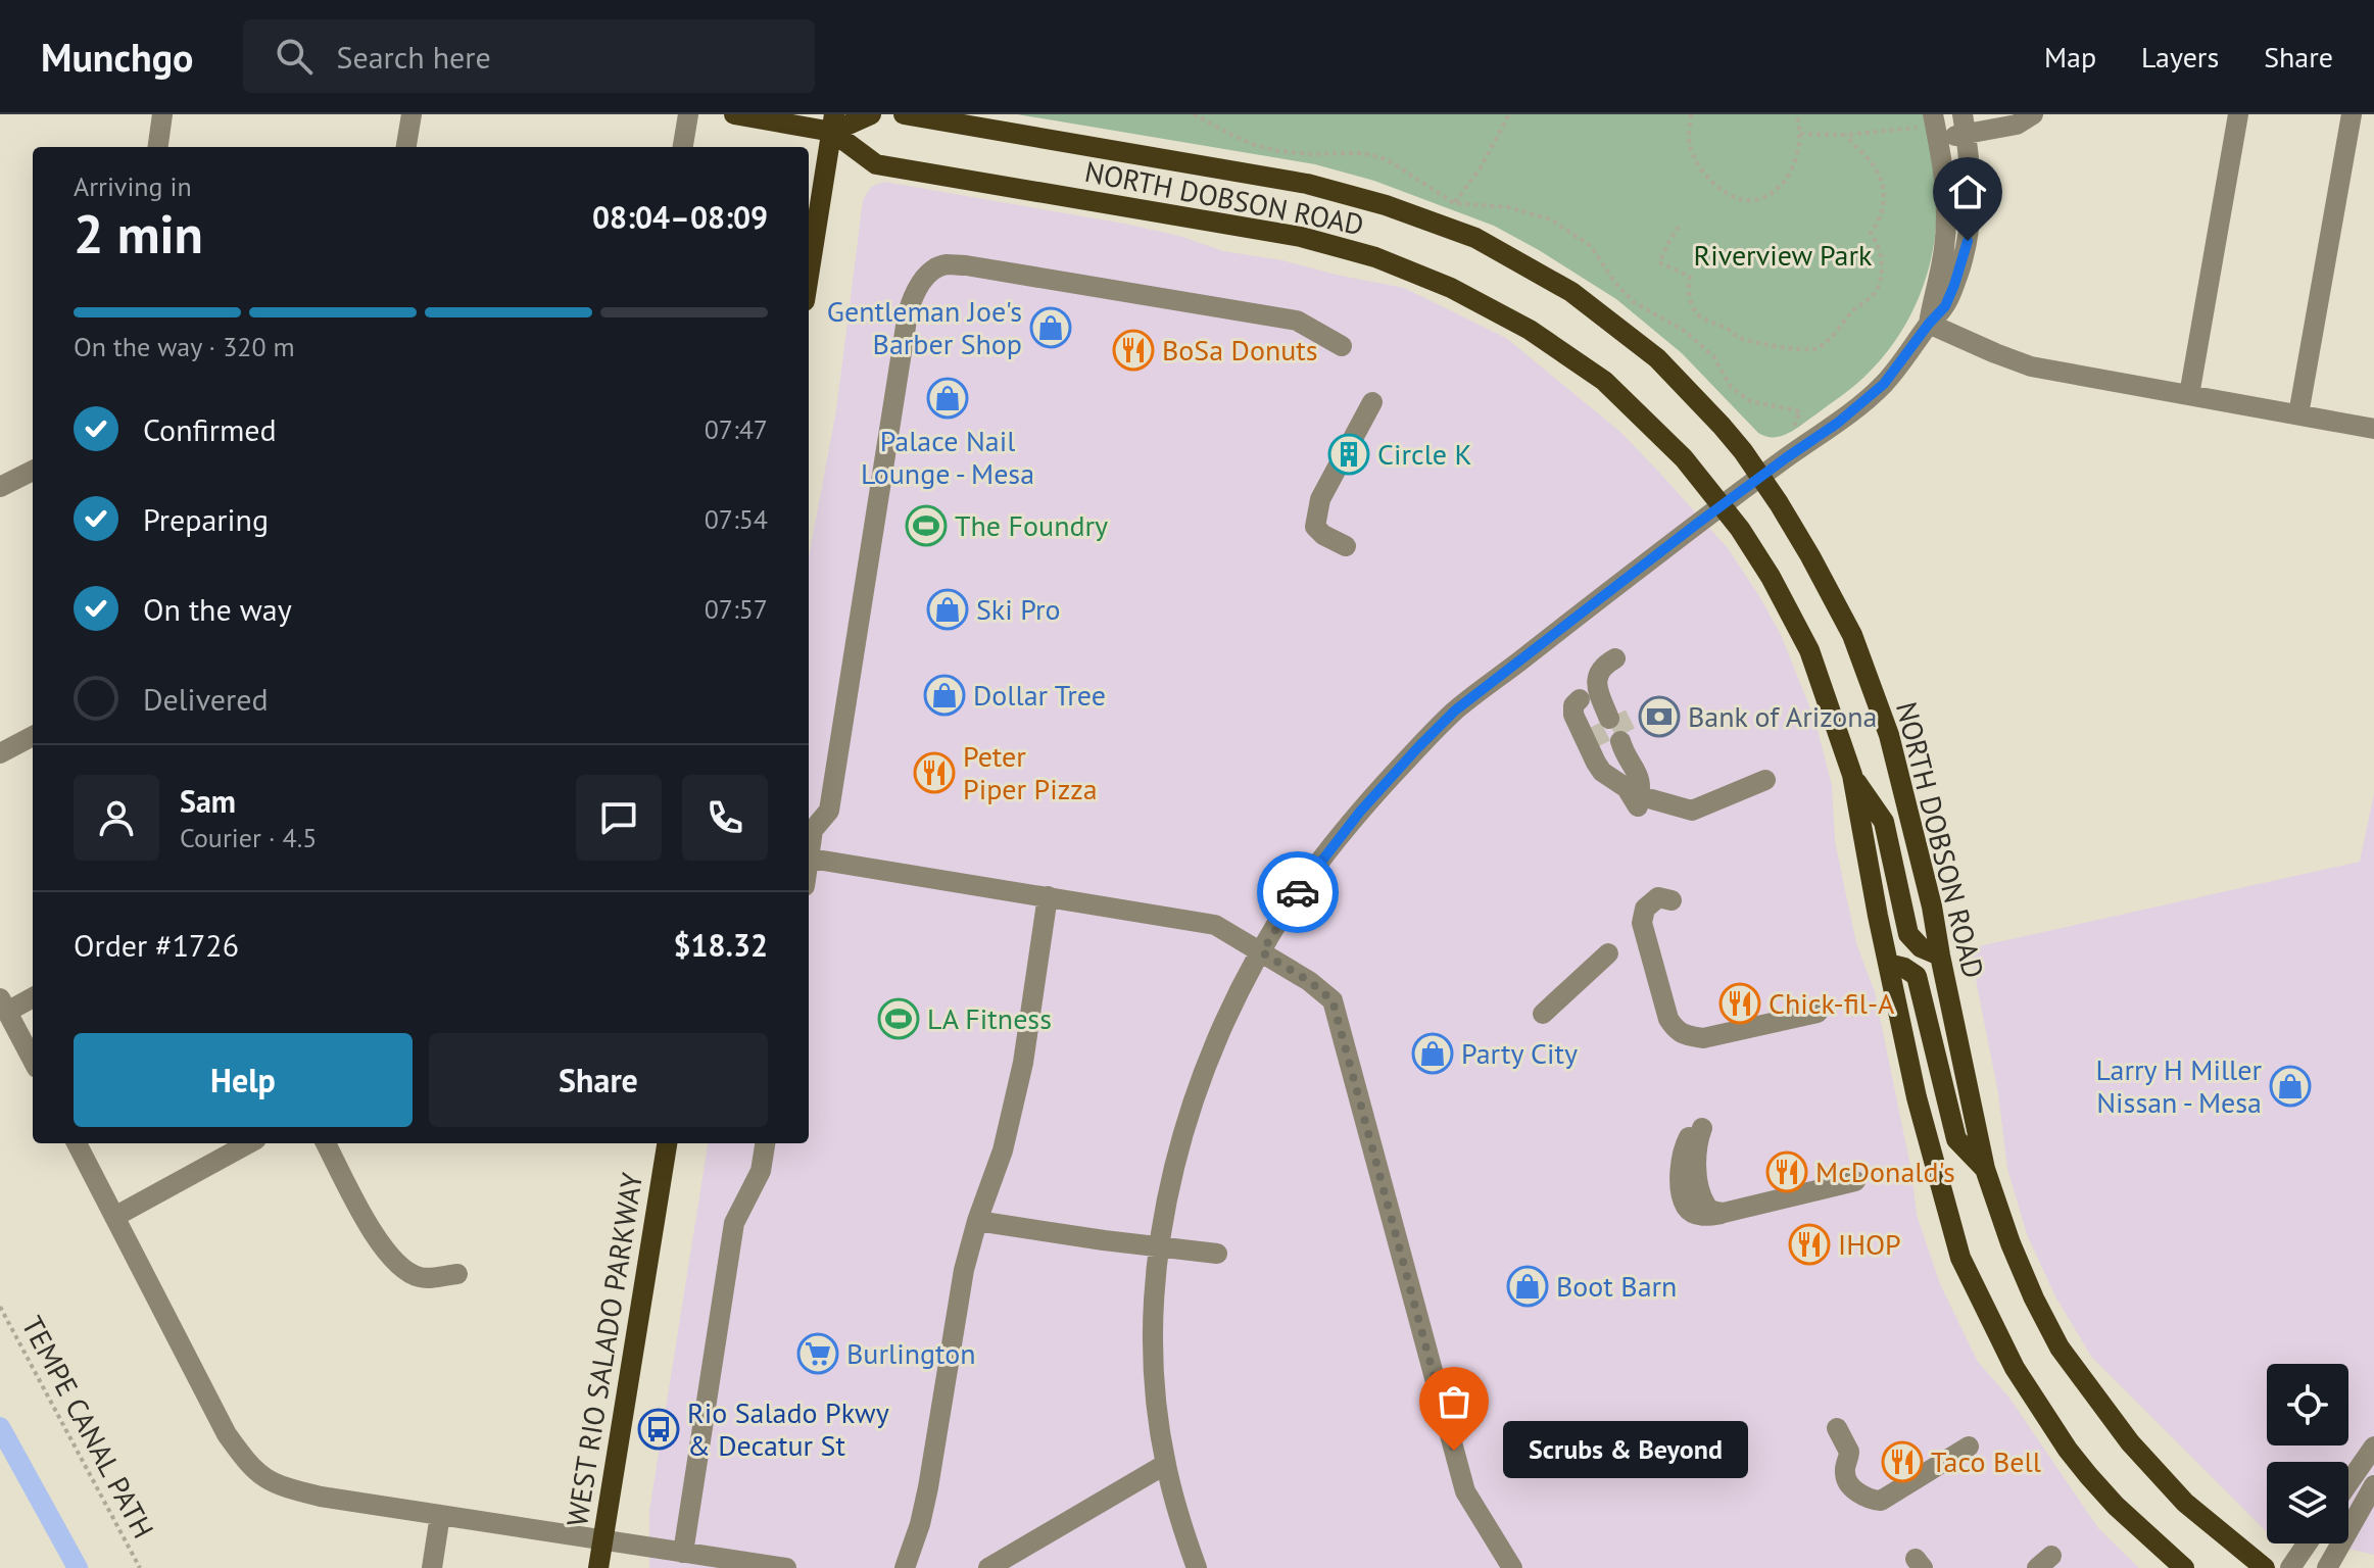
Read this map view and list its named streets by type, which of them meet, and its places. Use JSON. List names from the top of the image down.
{
  "streets": {
    "main road": ["NORTH DOBSON ROAD", "WEST RIO SALADO PARKWAY"],
    "path": ["TEMPE CANAL PATH"]
  },
  "parks": ["Riverview Park"],
  "places": {
    "shop": [
      "Gentleman Joe's Barber Shop",
      "Palace Nail Lounge - Mesa",
      "Ski Pro",
      "Dollar Tree",
      "Party City",
      "Larry H Miller Nissan - Mesa",
      "Boot Barn"
    ],
    "restaurant": [
      "BoSa Donuts",
      "Peter Piper Pizza",
      "Chick-fil-A",
      "McDonald's",
      "IHOP",
      "Taco Bell"
    ],
    "building": ["Circle K"],
    "sports": ["The Foundry", "LA Fitness"],
    "bank": ["Bank of Arizona"],
    "supermarket": ["Burlington"],
    "bus stop": ["Rio Salado Pkwy & Decatur St"],
    "other": ["Scrubs & Beyond"]
  },
  "page": {
    "header": "Munchgo",
    "search": "Search here",
    "nav": ["Map", "Layers", "Share"],
    "heading": ["2 min", "Arriving in", "08:04–08:09"],
    "panel": [
      "Sam",
      "Courier · 4.5",
      "Order #1726",
      "$18.32"
    ],
    "bar": "On the way · 320 m",
    "list": [
      ["Confirmed", "07:47"],
      ["Preparing", "07:54"],
      ["On the way", "07:57"],
      "Delivered"
    ],
    "buttons": ["Help", "Share"],
    "bubble": "Scrubs & Beyond"
  }
}
